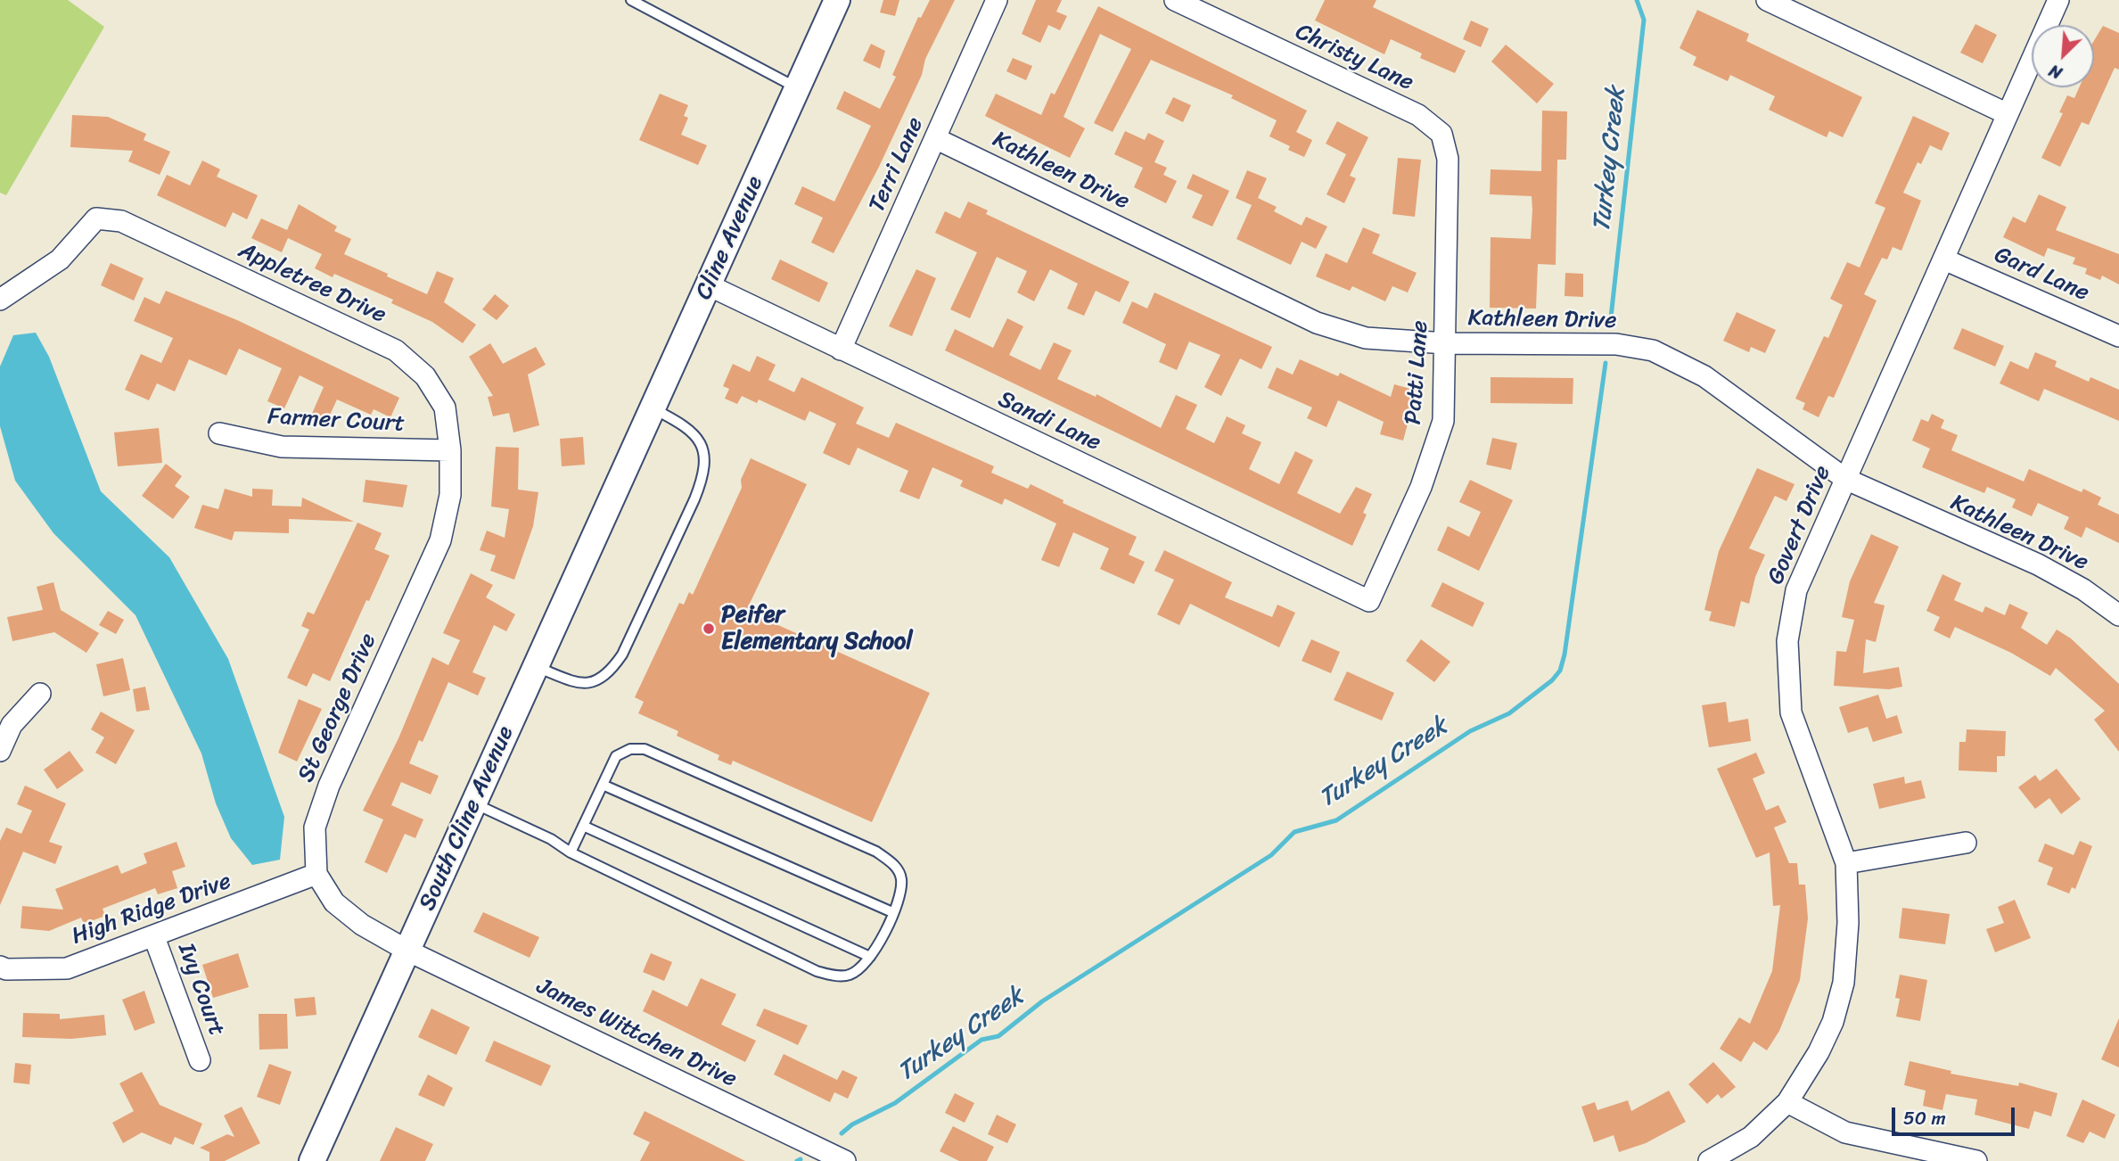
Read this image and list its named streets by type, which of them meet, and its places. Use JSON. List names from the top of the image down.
{
  "streets": {
    "street": [
      "Christy Lane",
      "Terri Lane",
      "Kathleen Drive",
      "Cline Avenue",
      "Gard Lane",
      "Appletree Drive",
      "Patti Lane",
      "Farmer Court",
      "Sandi Lane",
      "Govert Drive",
      "St George Drive",
      "South Cline Avenue",
      "High Ridge Drive",
      "Ivy Court",
      "James Wittchen Drive"
    ]
  },
  "crossings": [
    ["Christy Lane", "Patti Lane"],
    ["Terri Lane", "Kathleen Drive"],
    ["Terri Lane", "Sandi Lane"],
    ["Kathleen Drive", "Patti Lane"],
    ["Kathleen Drive", "Govert Drive"],
    ["Cline Avenue", "Sandi Lane"],
    ["Cline Avenue", "South Cline Avenue"],
    ["Gard Lane", "Govert Drive"],
    ["Appletree Drive", "Farmer Court"],
    ["Appletree Drive", "St George Drive"],
    ["Patti Lane", "Sandi Lane"],
    ["Farmer Court", "St George Drive"],
    ["St George Drive", "South Cline Avenue"],
    ["St George Drive", "High Ridge Drive"],
    ["St George Drive", "James Wittchen Drive"],
    ["South Cline Avenue", "James Wittchen Drive"],
    ["High Ridge Drive", "Ivy Court"]
  ],
  "water": ["Turkey Creek"],
  "places": ["Peifer Elementary School"],
  "scale_bar": "50 m",
  "north": "bottom left"
}
